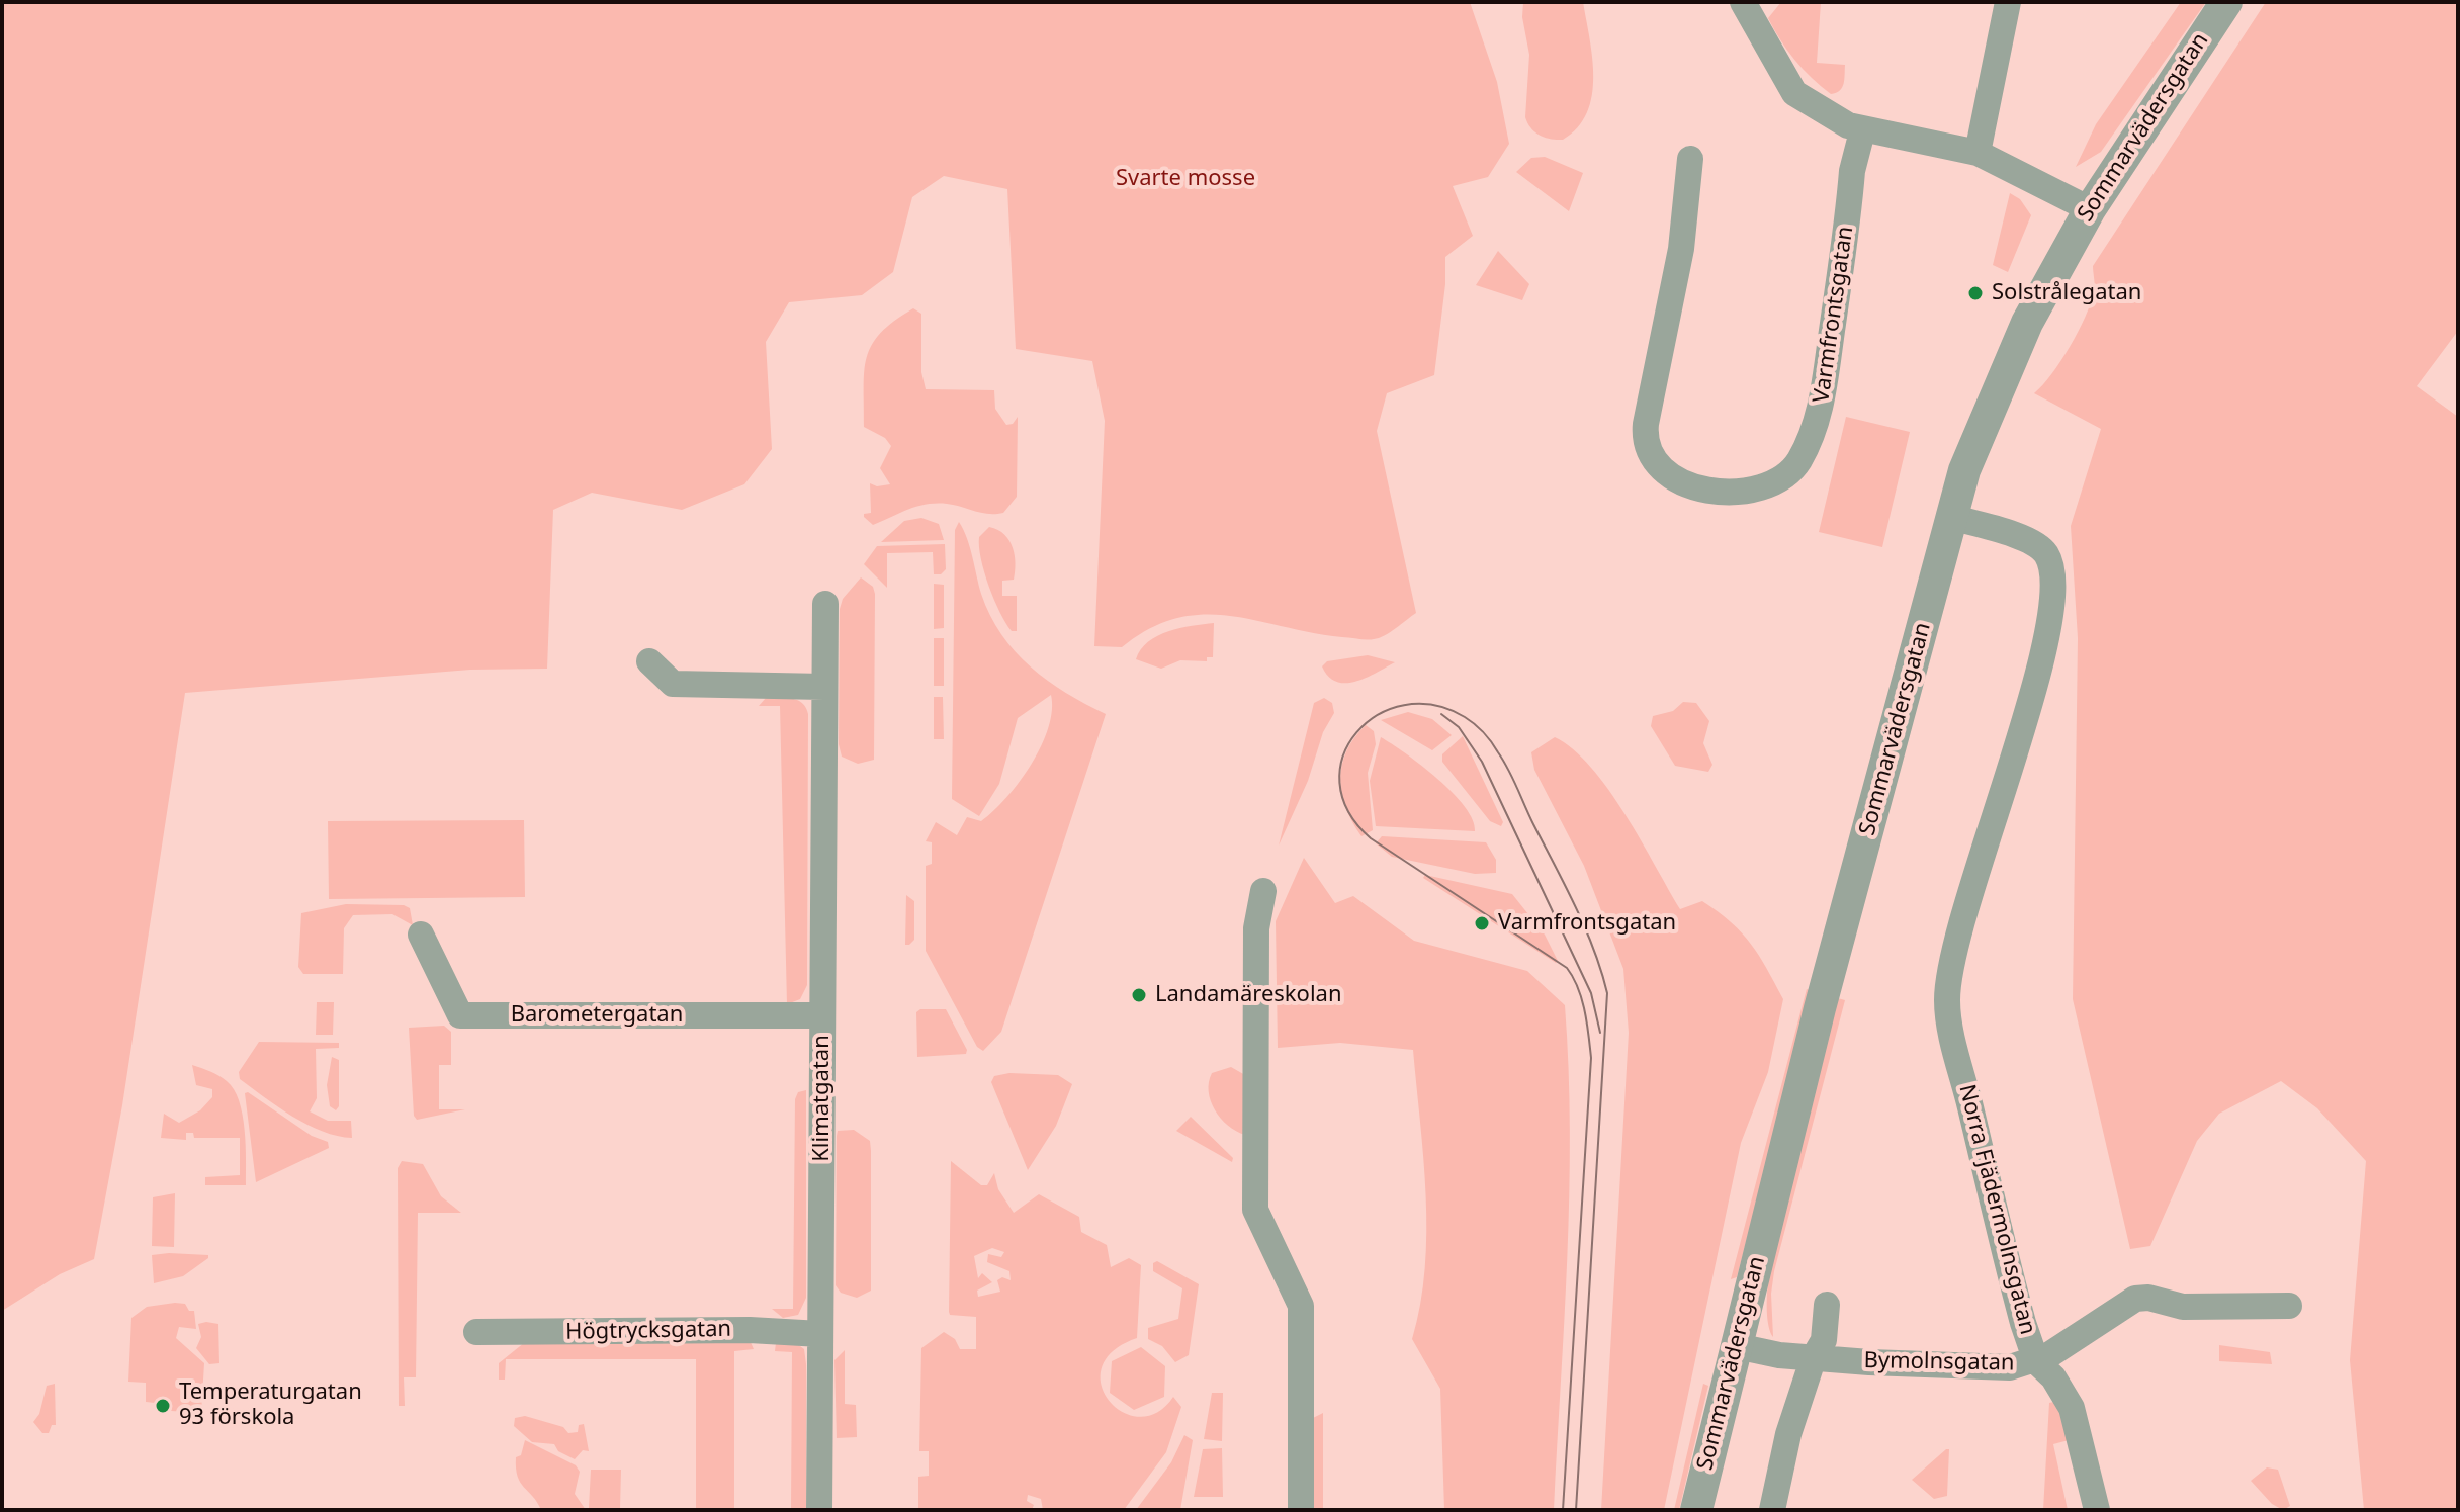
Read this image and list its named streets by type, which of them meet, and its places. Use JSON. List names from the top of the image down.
{
  "streets": {
    "street": [
      "Sommarvädersgatan",
      "Varmfrontsgatan",
      "Barometergatan",
      "Klimatgatan",
      "Norra Fjädermolnsgatan",
      "Högtrycksgatan",
      "Bymolnsgatan"
    ]
  },
  "crossings": [
    ["Sommarvädersgatan", "Norra Fjädermolnsgatan"],
    ["Sommarvädersgatan", "Bymolnsgatan"],
    ["Barometergatan", "Klimatgatan"],
    ["Klimatgatan", "Högtrycksgatan"],
    ["Norra Fjädermolnsgatan", "Bymolnsgatan"]
  ],
  "parks": ["Svarte mosse"],
  "places": [
    "Solstrålegatan",
    "Varmfrontsgatan",
    "Landamäreskolan",
    "Temperaturgatan 93 förskola"
  ]
}
